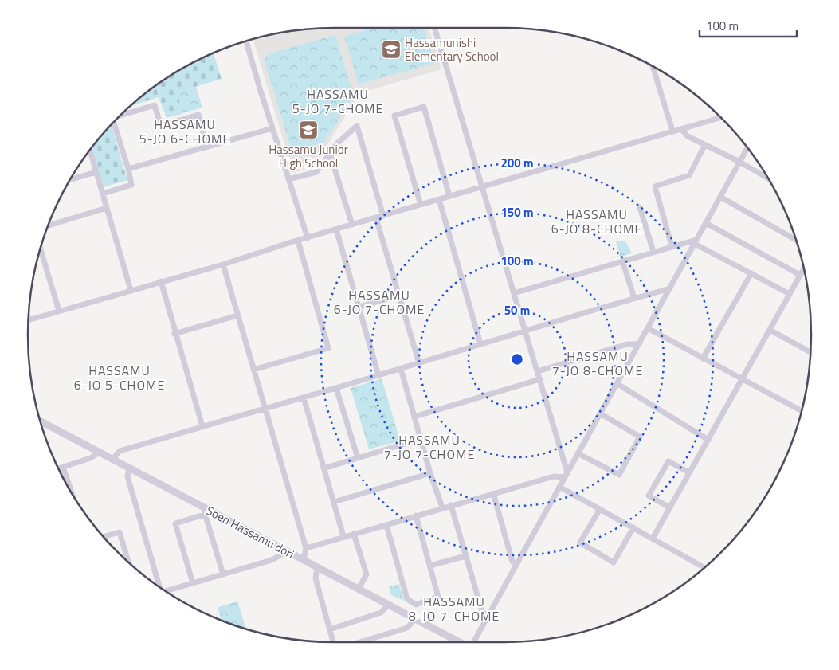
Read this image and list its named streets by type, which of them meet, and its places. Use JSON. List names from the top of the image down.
{
  "streets": {
    "street": ["Soen Hassamu dori"]
  },
  "districts": [
    "HASSAMU 5-JO 7-CHOME",
    "HASSAMU 5-JO 6-CHOME",
    "HASSAMU 6-JO 8-CHOME",
    "HASSAMU 6-JO 7-CHOME",
    "HASSAMU 7-JO 8-CHOME",
    "HASSAMU 6-JO 5-CHOME",
    "HASSAMU 7-JO 7-CHOME",
    "HASSAMU 8-JO 7-CHOME"
  ],
  "places": {
    "school or university": ["Hassamunishi Elementary School", "Hassamu Junior High School"]
  },
  "scale_bar": "100 m",
  "rings": [
    "200 m",
    "150 m",
    "100 m",
    "50 m"
  ]
}
